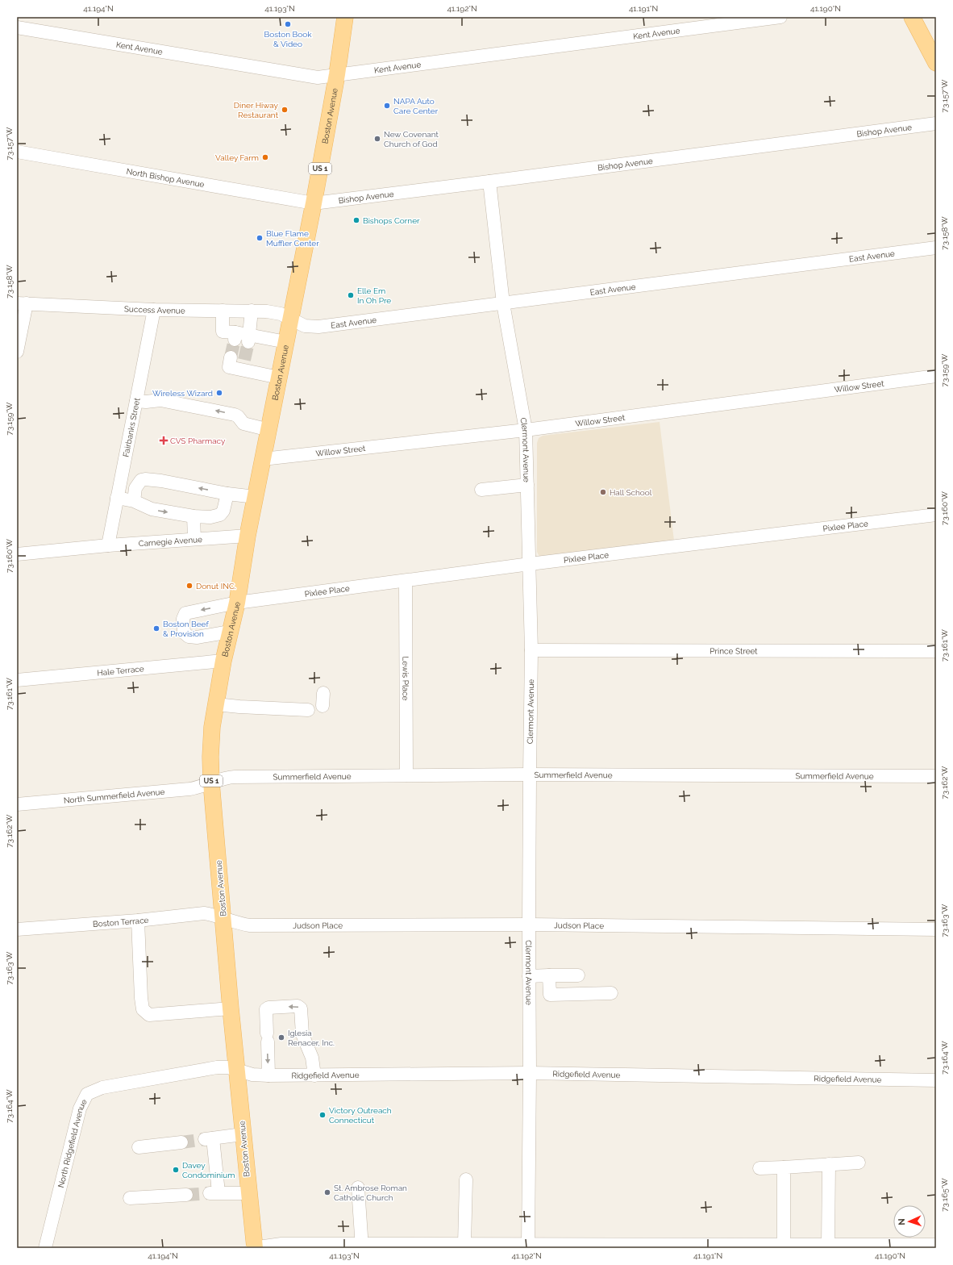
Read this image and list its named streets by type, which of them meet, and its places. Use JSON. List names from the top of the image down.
{
  "streets": {
    "main road": ["Boston Avenue", "US 1"],
    "street": [
      "Kent Avenue",
      "Bishop Avenue",
      "North Bishop Avenue",
      "East Avenue",
      "Success Avenue",
      "Willow Street",
      "Fairbanks Street",
      "Clermont Avenue",
      "Pixlee Place",
      "Carnegie Avenue",
      "Prince Street",
      "Hale Terrace",
      "Lewis Place",
      "Summerfield Avenue",
      "North Summerfield Avenue",
      "Boston Terrace",
      "Judson Place",
      "Ridgefield Avenue",
      "North Ridgefield Avenue"
    ]
  },
  "crossings": [
    ["Kent Avenue", "Boston Avenue"],
    ["Boston Avenue", "Bishop Avenue"],
    ["Boston Avenue", "North Bishop Avenue"],
    ["Boston Avenue", "East Avenue"],
    ["Boston Avenue", "Success Avenue"],
    ["Boston Avenue", "Willow Street"],
    ["Boston Avenue", "Pixlee Place"],
    ["Boston Avenue", "Carnegie Avenue"],
    ["Boston Avenue", "Hale Terrace"],
    ["Boston Avenue", "Summerfield Avenue"],
    ["Boston Avenue", "North Summerfield Avenue"],
    ["Boston Avenue", "Boston Terrace"],
    ["Boston Avenue", "Judson Place"],
    ["Boston Avenue", "Ridgefield Avenue"],
    ["Boston Avenue", "North Ridgefield Avenue"],
    ["Bishop Avenue", "North Bishop Avenue"],
    ["Bishop Avenue", "Clermont Avenue"],
    ["East Avenue", "Success Avenue"],
    ["East Avenue", "Clermont Avenue"],
    ["Success Avenue", "Fairbanks Street"],
    ["Willow Street", "Clermont Avenue"],
    ["Fairbanks Street", "Carnegie Avenue"],
    ["Clermont Avenue", "Pixlee Place"],
    ["Clermont Avenue", "Prince Street"],
    ["Clermont Avenue", "Summerfield Avenue"],
    ["Clermont Avenue", "Judson Place"],
    ["Clermont Avenue", "Ridgefield Avenue"],
    ["Pixlee Place", "Lewis Place"],
    ["Lewis Place", "Summerfield Avenue"],
    ["Summerfield Avenue", "North Summerfield Avenue"],
    ["Boston Terrace", "Judson Place"],
    ["Ridgefield Avenue", "North Ridgefield Avenue"]
  ],
  "places": {
    "other": [
      "Boston Book & Video",
      "NAPA Auto Care Center",
      "Diner Hiway Restaurant",
      "New Covenant Church of God",
      "Valley Farm",
      "Bishops Corner",
      "Blue Flame Muffler Center",
      "Elle Em In Oh Pre",
      "Wireless Wizard",
      "Hall School",
      "Donut INC.",
      "Boston Beef & Provision",
      "Iglesia Renacer, Inc.",
      "Victory Outreach Connecticut",
      "Davey Condominium",
      "St. Ambrose Roman Catholic Church"
    ],
    "health": ["CVS Pharmacy"]
  },
  "north": "left",
  "coordinates": [
    "41.194°N",
    "41.193°N",
    "41.192°N",
    "41.191°N",
    "41.190°N",
    "73.157°W",
    "73.158°W",
    "73.159°W",
    "73.160°W",
    "73.161°W",
    "73.162°W",
    "73.163°W",
    "73.164°W",
    "73.165°W"
  ]
}
